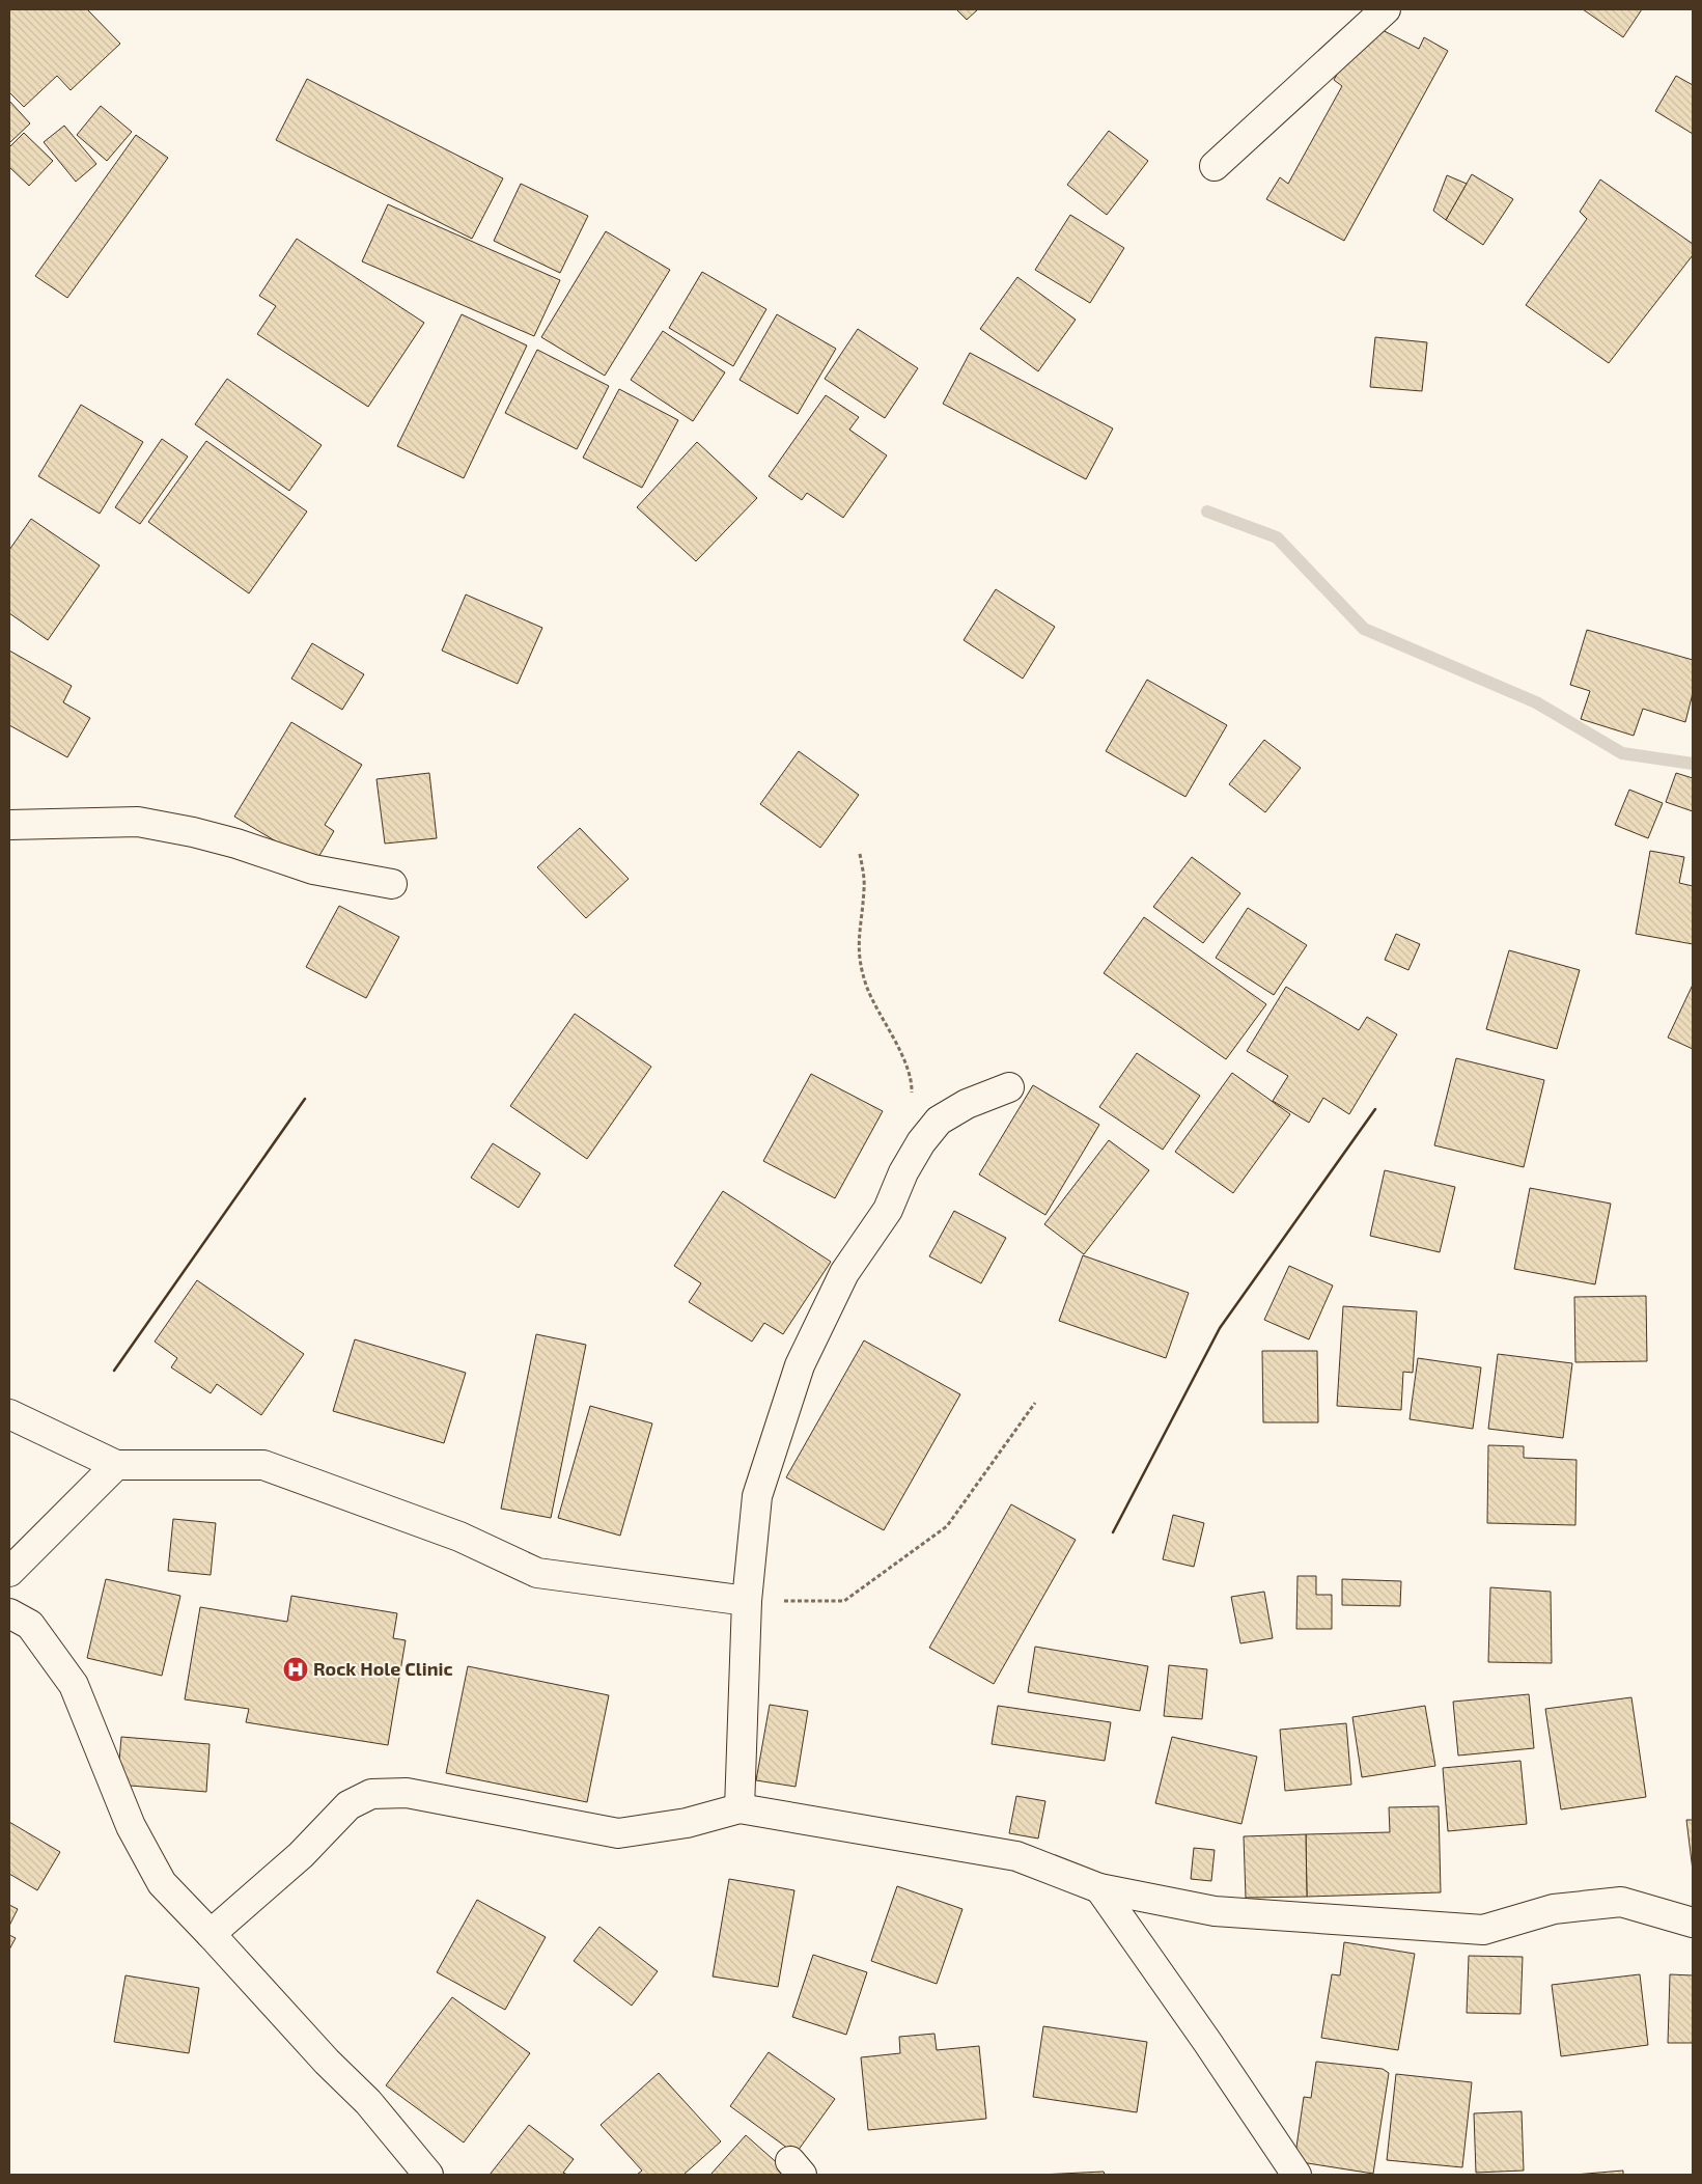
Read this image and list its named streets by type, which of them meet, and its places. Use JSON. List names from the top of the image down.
{
  "places": {
    "hospital": ["Rock Hole Clinic"]
  }
}
